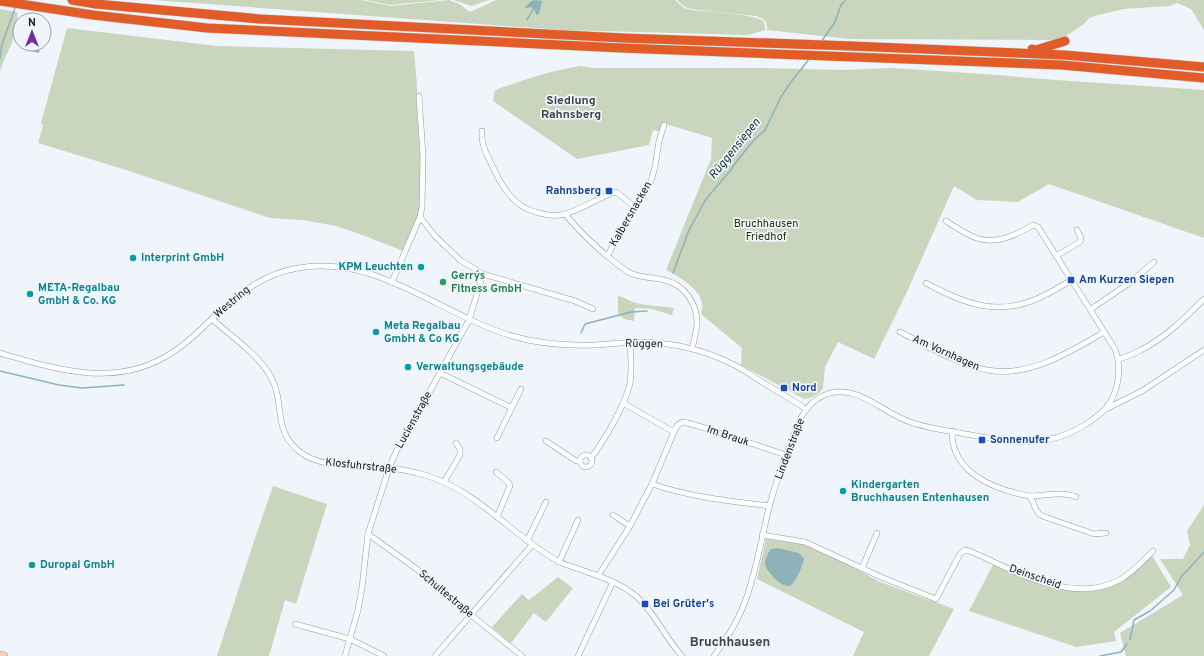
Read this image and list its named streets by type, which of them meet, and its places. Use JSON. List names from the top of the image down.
{
  "streets": {
    "street": [
      "Kalbersnacken",
      "Westring",
      "Rüggen",
      "Am Vornhagen",
      "Lucienstraße",
      "Im Brauk",
      "Lindenstraße",
      "Klosfuhrstraße",
      "Deinscheid",
      "Schultestraße"
    ]
  },
  "crossings": [
    ["Kalbersnacken", "Rüggen"],
    ["Westring", "Rüggen"],
    ["Westring", "Lucienstraße"],
    ["Westring", "Klosfuhrstraße"],
    ["Rüggen", "Lucienstraße"],
    ["Rüggen", "Lindenstraße"],
    ["Lucienstraße", "Klosfuhrstraße"],
    ["Lucienstraße", "Schultestraße"],
    ["Im Brauk", "Lindenstraße"]
  ],
  "districts": ["Siedlung Rahnsberg", "Bruchhausen"],
  "water": ["Rüggensiepen"],
  "parks": ["Bruchhausen Friedhof"],
  "places": {
    "transit": [
      "Rahnsberg",
      "Am Kurzen Siepen",
      "Nord",
      "Sonnenufer",
      "Bei Grüter's"
    ],
    "other": [
      "Interprint GmbH",
      "KPM Leuchten",
      "Gerry´s Fitness GmbH",
      "META-Regalbau GmbH & Co. KG",
      "Meta Regalbau GmbH & Co KG",
      "Verwaltungsgebäude",
      "Kindergarten Bruchhausen Entenhausen",
      "Duropal GmbH"
    ]
  },
  "north": "top"
}
